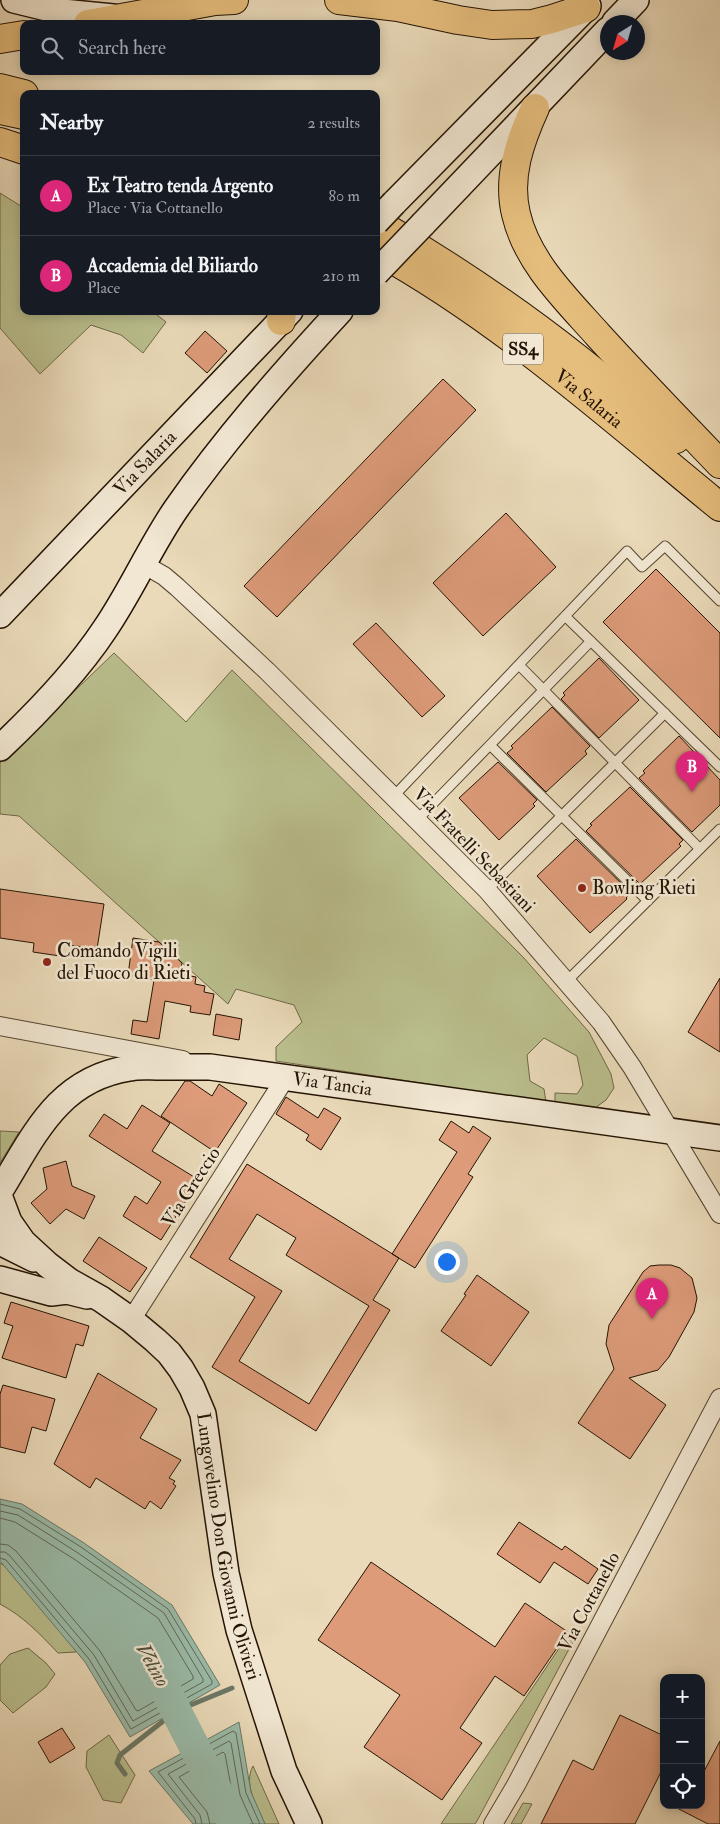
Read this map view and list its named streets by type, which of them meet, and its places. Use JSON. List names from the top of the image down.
{
  "streets": {
    "highway": ["SS4", "Via Salaria"],
    "main road": ["Via Tancia", "Lungovelino Don Giovanni Olivieri"],
    "street": ["Via Fratelli Sebastiani", "Via Greccio", "Via Cottanello"]
  },
  "crossings": [
    ["Via Fratelli Sebastiani", "Via Tancia"],
    ["Via Tancia", "Via Greccio"],
    ["Via Greccio", "Lungovelino Don Giovanni Olivieri"]
  ],
  "water": ["Velino"],
  "places": ["Bowling Rieti", "Comando Vigili del Fuoco di Rieti"],
  "north": "bottom left",
  "page": {
    "search": "Search here",
    "heading": ["Nearby", "2 results"],
    "list": [
      {
        "mark": "A",
        "name": "Ex Teatro tenda Argento",
        "note": "Place · Via Cottanello",
        "value": "80 m"
      },
      {
        "mark": "B",
        "name": "Accademia del Biliardo",
        "note": "Place",
        "value": "210 m"
      }
    ],
    "pins": ["B", "A"],
    "map_buttons": ["+", "−"]
  }
}
